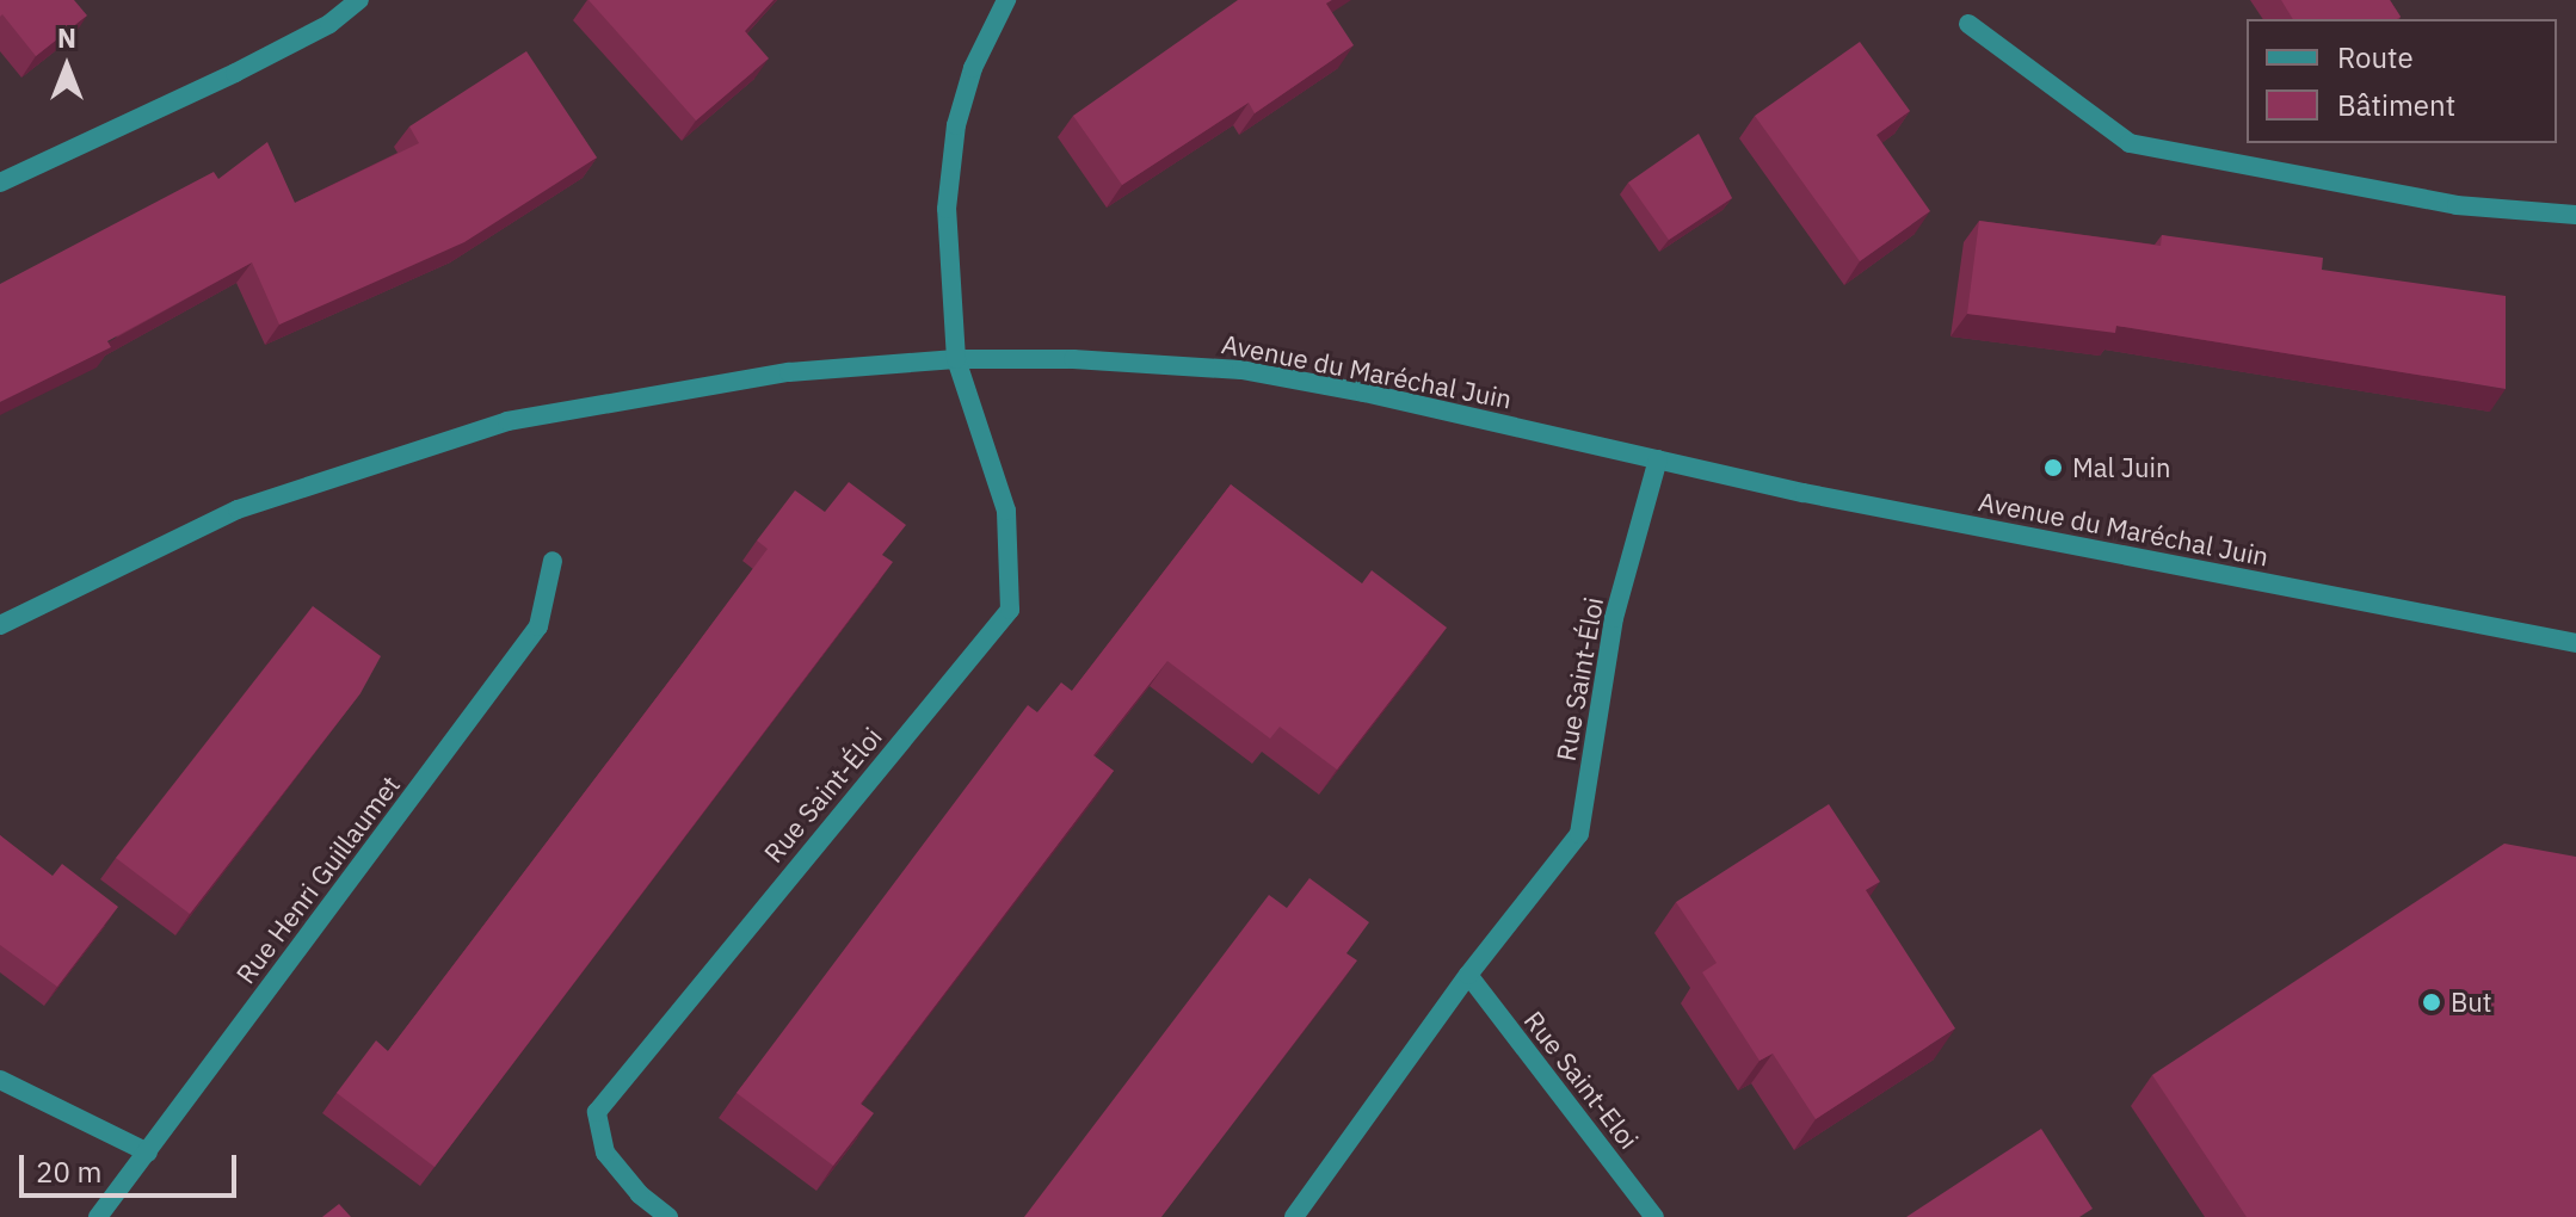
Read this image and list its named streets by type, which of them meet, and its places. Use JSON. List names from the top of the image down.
{
  "streets": {
    "street": [
      "Avenue du Maréchal Juin",
      "Rue Saint-Éloi",
      "Rue Henri Guillaumet",
      "Rue Saint-Eloi"
    ]
  },
  "crossings": [
    ["Avenue du Maréchal Juin", "Rue Saint-Éloi"],
    ["Rue Saint-Éloi", "Rue Saint-Eloi"]
  ],
  "places": ["Mal Juin", "But"],
  "legend": ["Route", "Bâtiment"],
  "scale_bar": "20 m",
  "north": "top"
}
